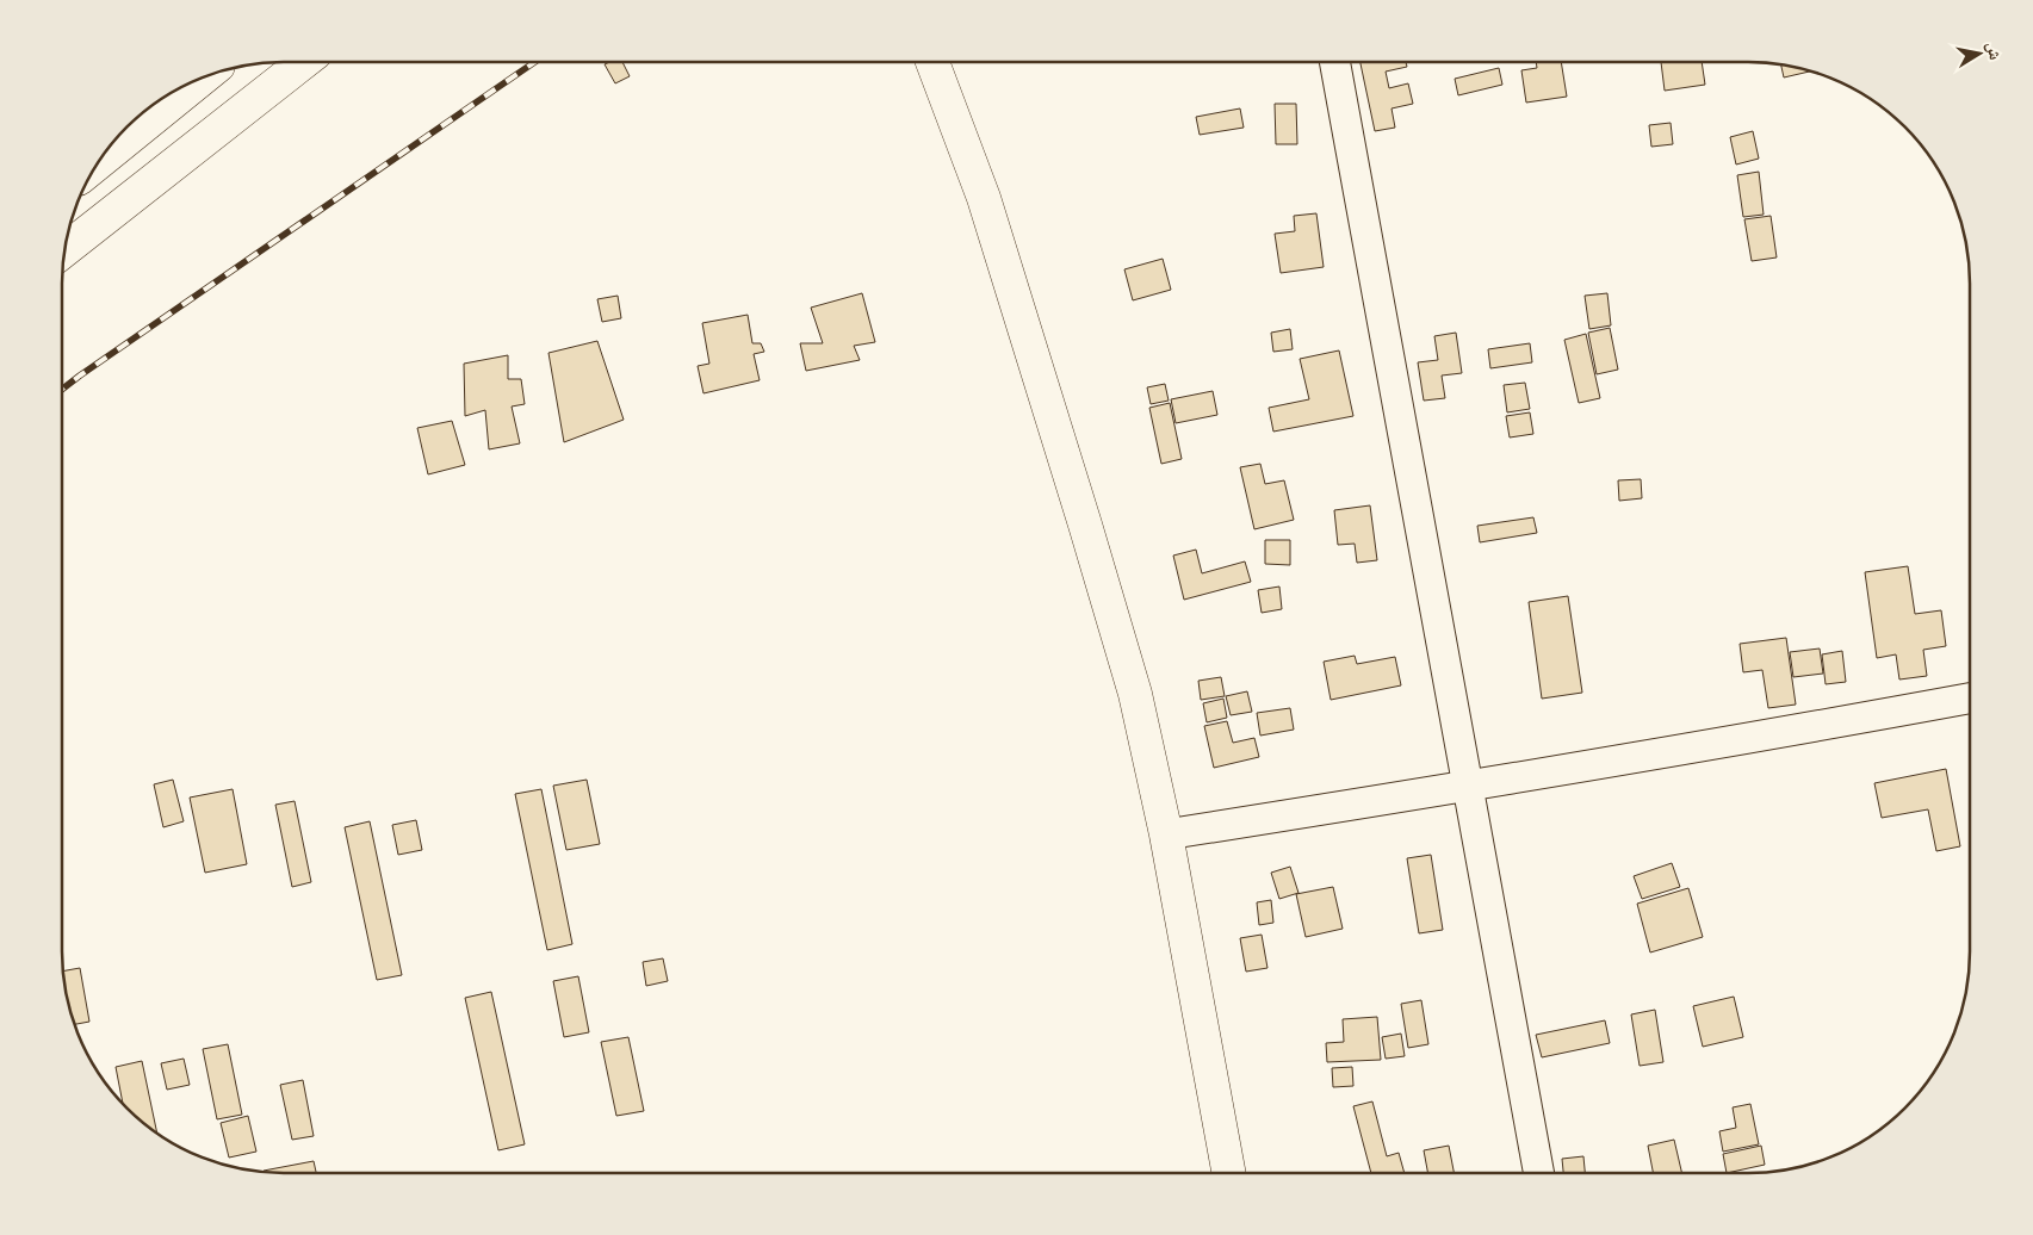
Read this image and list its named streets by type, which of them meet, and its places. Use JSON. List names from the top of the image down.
{
  "north": "right"
}
